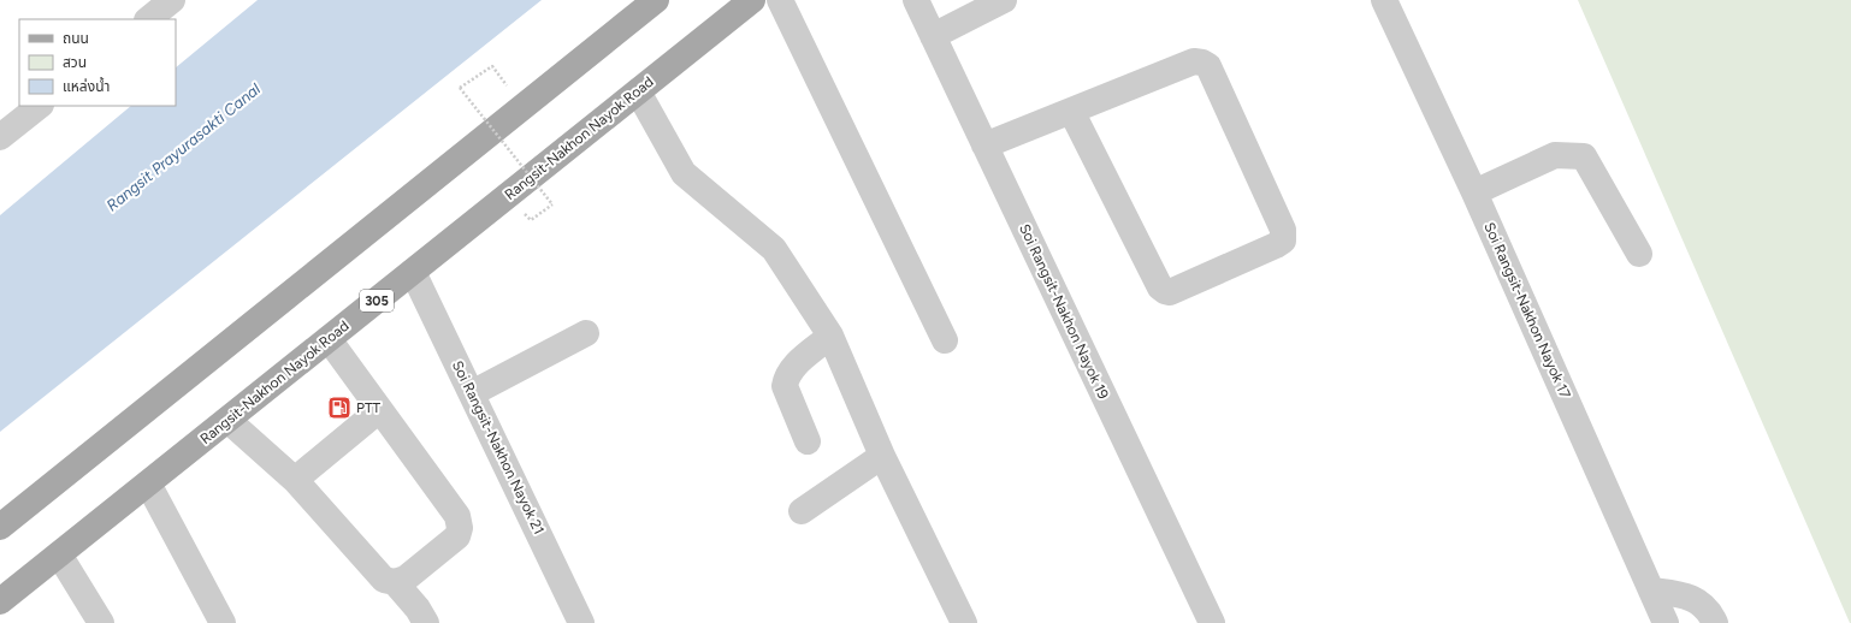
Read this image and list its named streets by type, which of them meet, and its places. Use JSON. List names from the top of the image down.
{
  "streets": {
    "main road": ["Rangsit-Nakhon Nayok Road", "305"],
    "street": ["Soi Rangsit-Nakhon Nayok 17", "Soi Rangsit-Nakhon Nayok 19", "Soi Rangsit-Nakhon Nayok 21"]
  },
  "crossings": [
    ["Rangsit-Nakhon Nayok Road", "Soi Rangsit-Nakhon Nayok 21"]
  ],
  "water": ["Rangsit Prayurasakti Canal"],
  "places": {
    "fuel station": ["PTT"]
  },
  "legend": ["ถนน", "สวน", "แหล่งน้ำ"]
}
